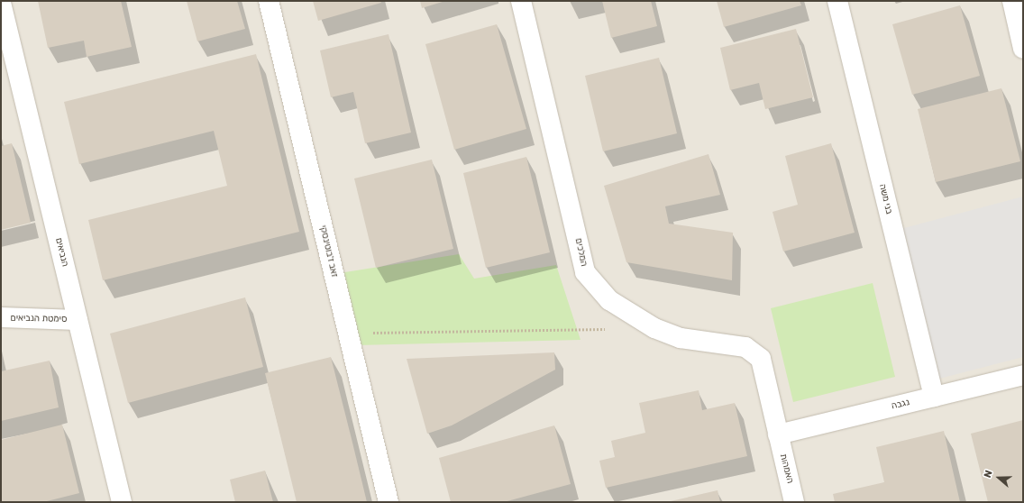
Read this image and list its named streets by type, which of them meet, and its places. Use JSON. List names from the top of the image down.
{
  "streets": {
    "street": [
      "בני משה",
      "זאב ז'בוטינסקי",
      "הנביאים",
      "המלכים",
      "סימטת הנביאים",
      "נגבה",
      "האמהות"
    ]
  },
  "crossings": [
    ["בני משה", "נגבה"],
    ["הנביאים", "סימטת הנביאים"],
    ["המלכים", "נגבה"],
    ["המלכים", "האמהות"],
    ["נגבה", "האמהות"]
  ],
  "north": "left"
}
